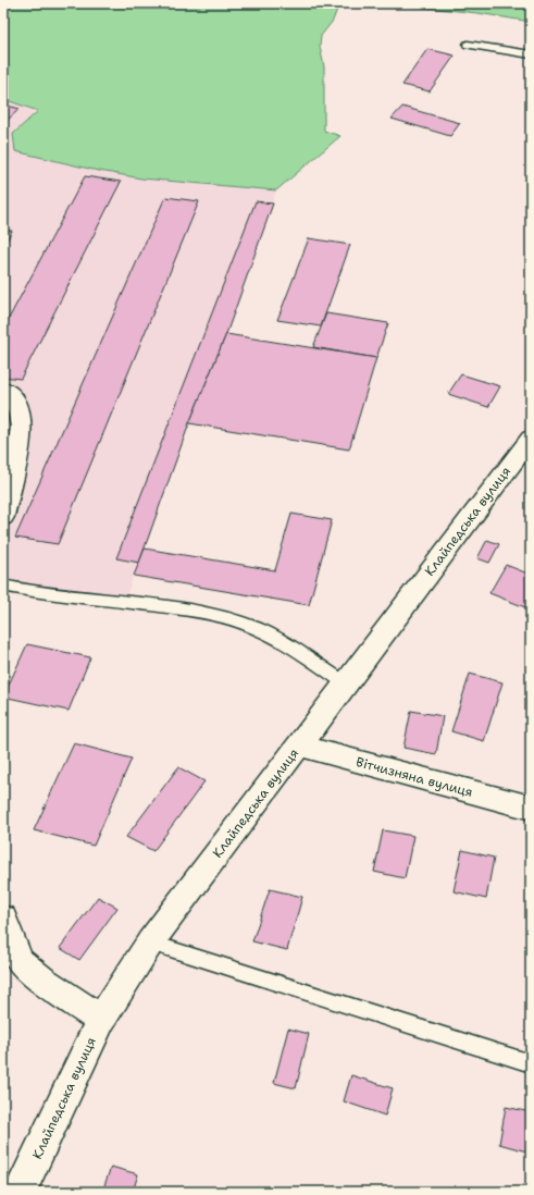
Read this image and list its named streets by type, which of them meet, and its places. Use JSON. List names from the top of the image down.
{
  "streets": {
    "street": ["Клайпедська вулиця", "Вітчизняна вулиця"]
  },
  "crossings": [
    ["Клайпедська вулиця", "Вітчизняна вулиця"]
  ]
}
